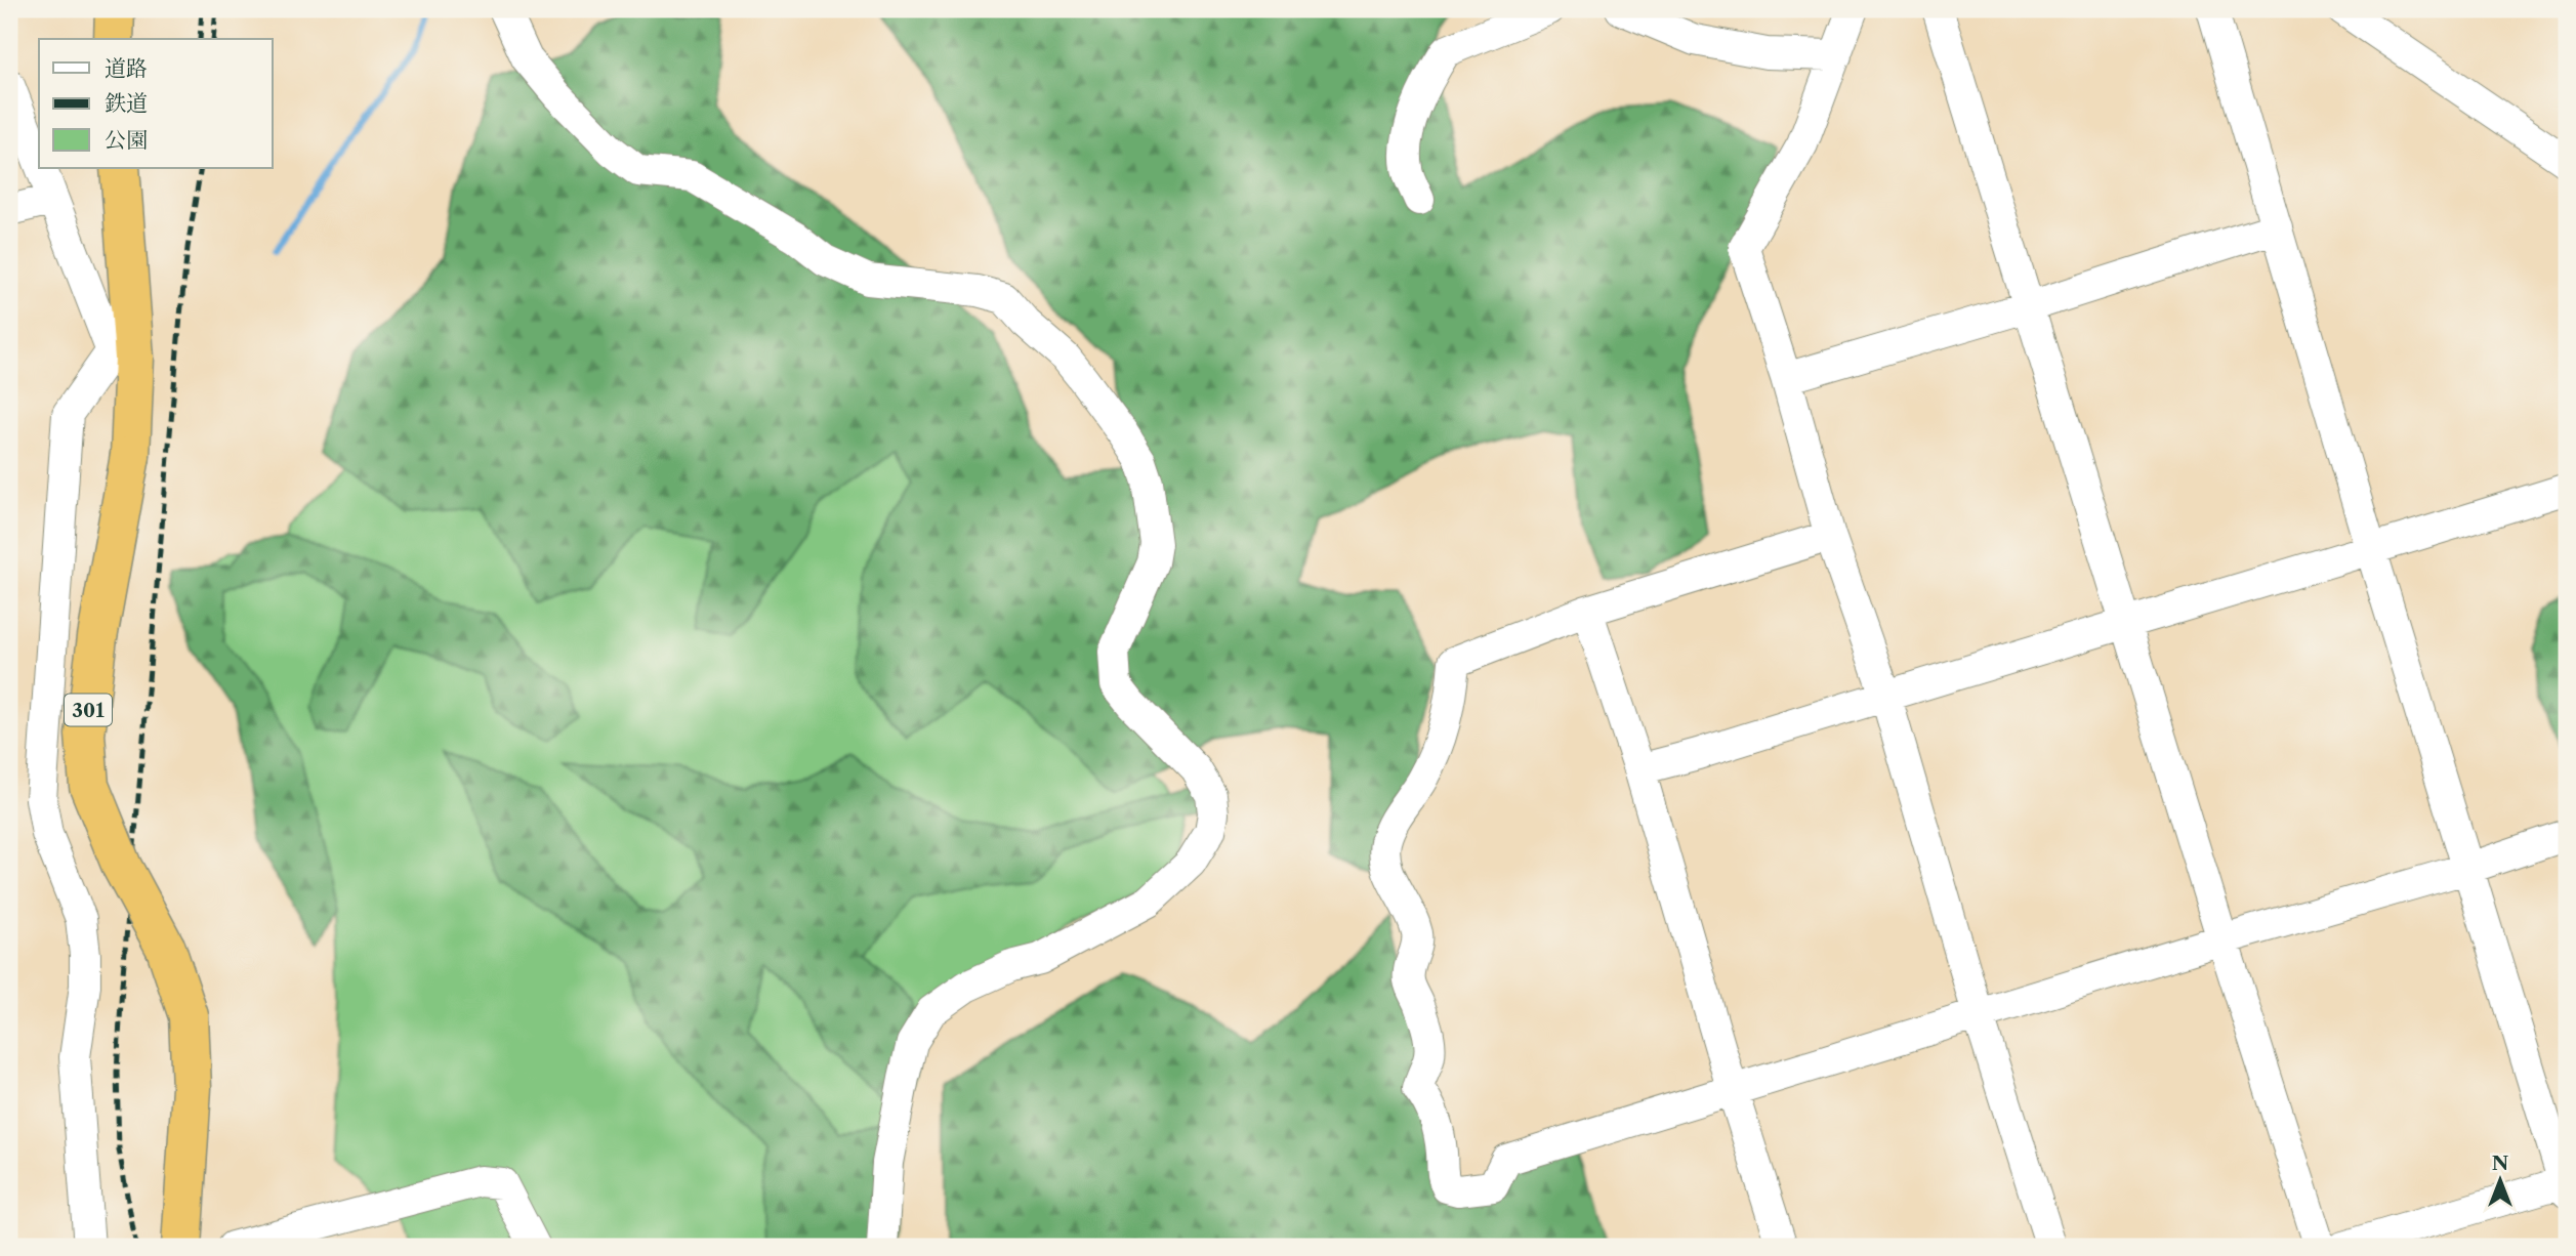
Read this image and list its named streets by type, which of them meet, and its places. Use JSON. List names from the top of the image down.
{
  "streets": {
    "highway": ["301"]
  },
  "legend": ["道路", "鉄道", "公園"],
  "north": "top"
}
